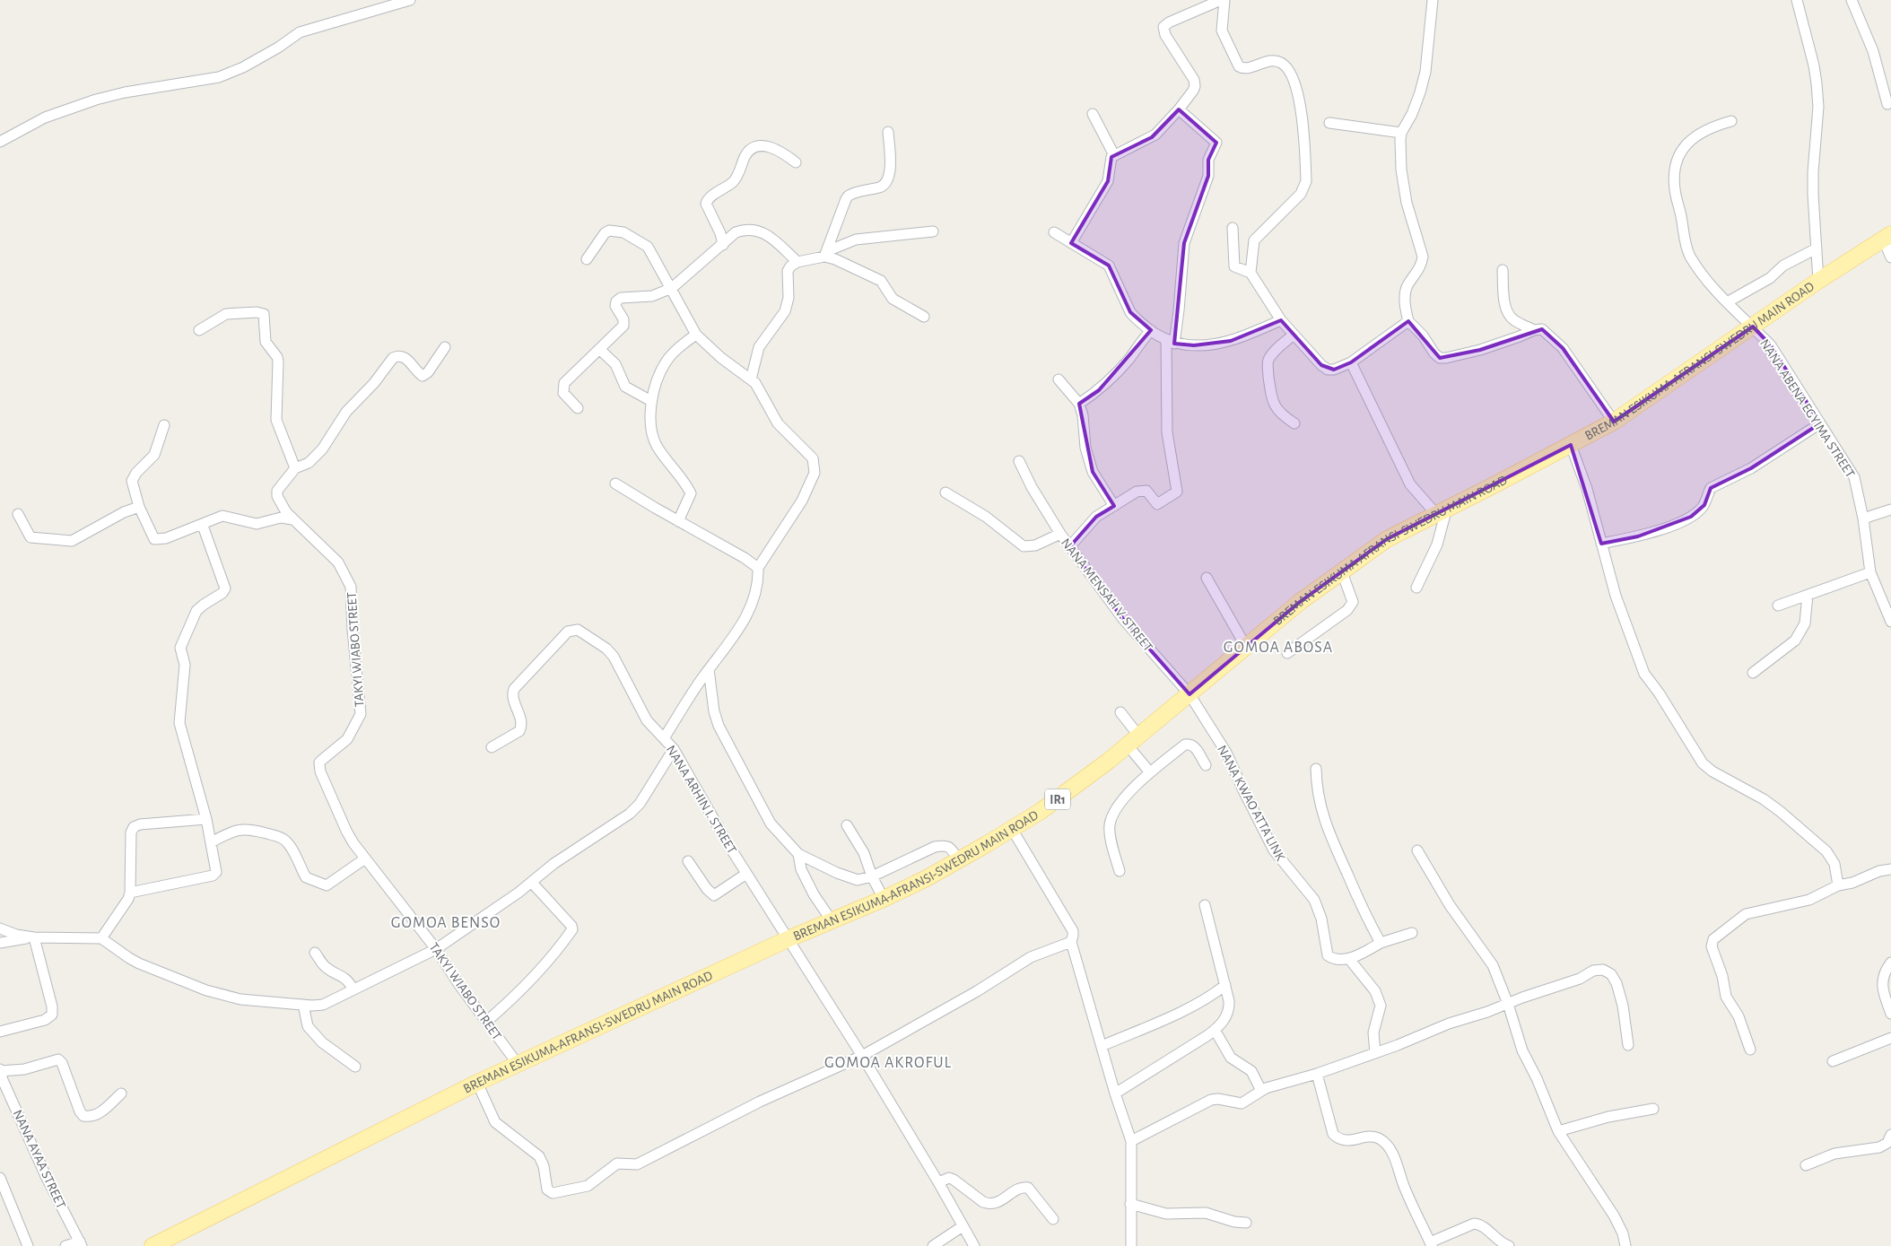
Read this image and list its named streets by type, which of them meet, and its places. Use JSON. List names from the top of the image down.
{
  "streets": {
    "main road": ["BREMAN ESIKUMA-AFRANSI-SWEDRU MAIN ROAD", "IR1"],
    "street": [
      "NANA ABENA EGYIMA STREET",
      "NANA MENSAH V. STREET",
      "TAKYI WIABO STREET",
      "NANA ARHIN I. STREET",
      "NANA KWAO ATTA LINK",
      "NANA AYAA STREET"
    ]
  },
  "crossings": [
    ["BREMAN ESIKUMA-AFRANSI-SWEDRU MAIN ROAD", "NANA ABENA EGYIMA STREET"],
    ["BREMAN ESIKUMA-AFRANSI-SWEDRU MAIN ROAD", "NANA MENSAH V. STREET"],
    ["BREMAN ESIKUMA-AFRANSI-SWEDRU MAIN ROAD", "TAKYI WIABO STREET"],
    ["BREMAN ESIKUMA-AFRANSI-SWEDRU MAIN ROAD", "NANA ARHIN I. STREET"],
    ["BREMAN ESIKUMA-AFRANSI-SWEDRU MAIN ROAD", "NANA KWAO ATTA LINK"],
    ["NANA MENSAH V. STREET", "NANA KWAO ATTA LINK"]
  ],
  "districts": ["GOMOA ABOSA", "GOMOA BENSO", "GOMOA AKROFUL"]
}
